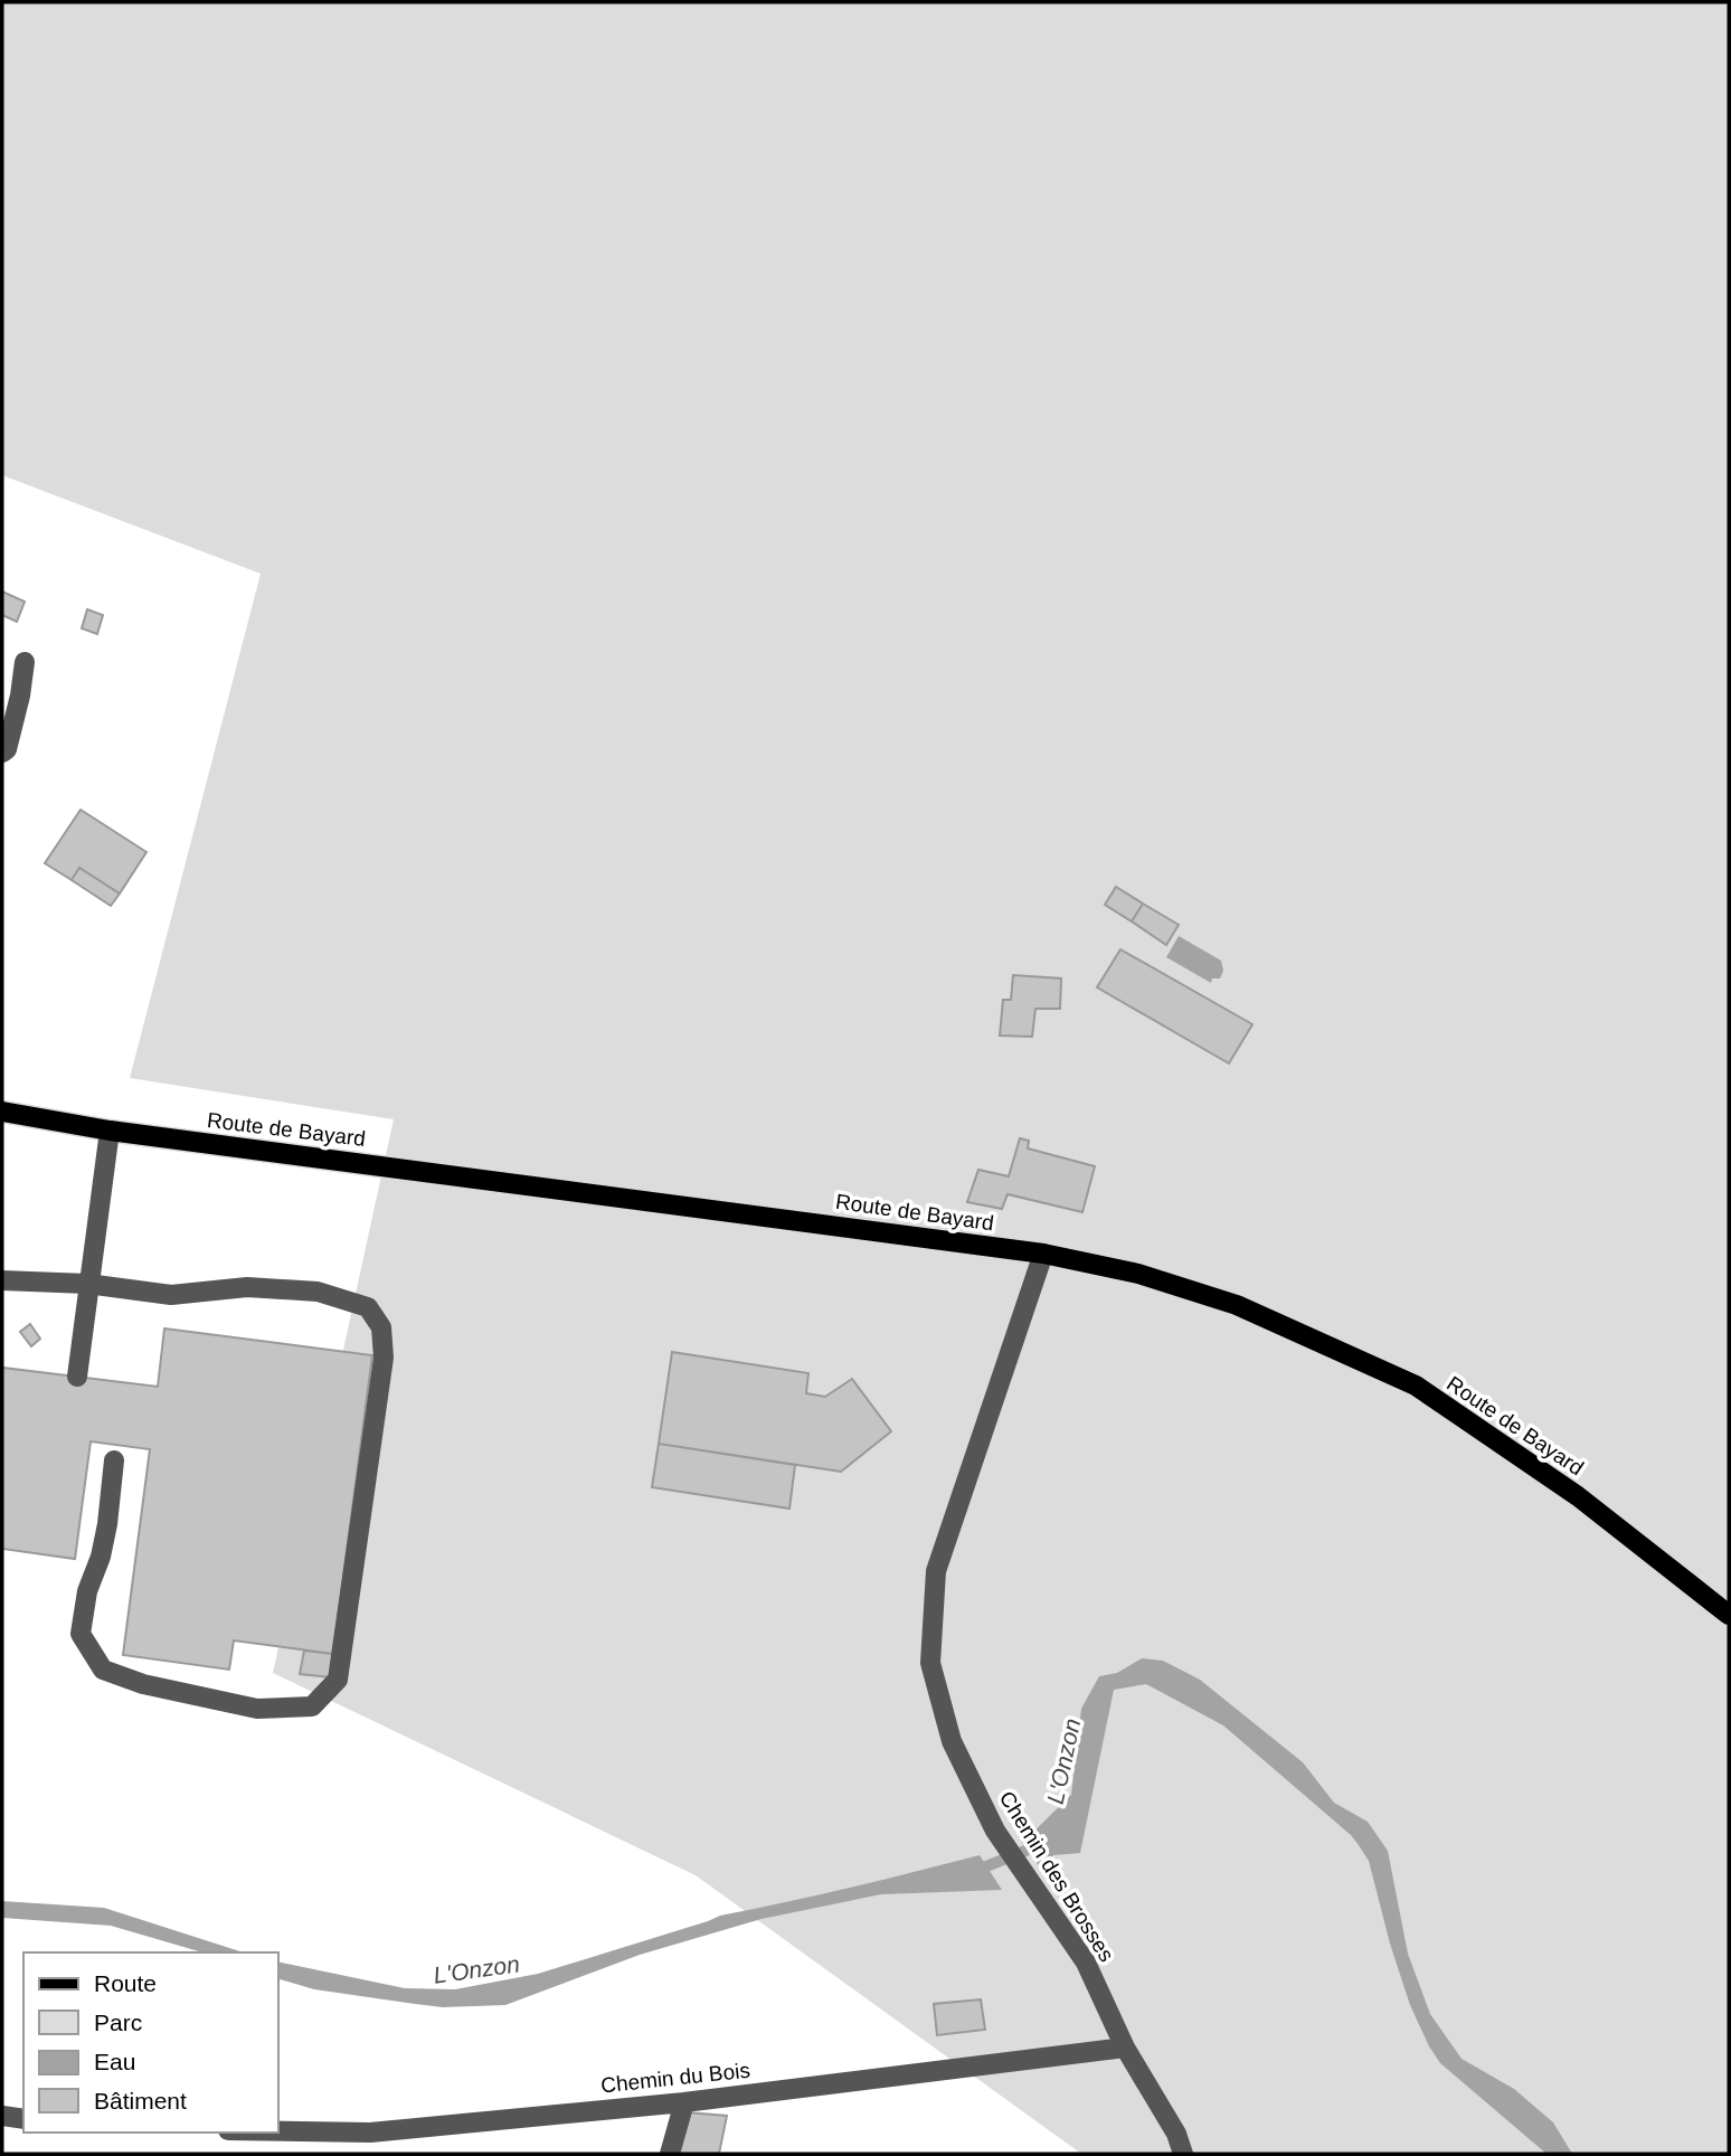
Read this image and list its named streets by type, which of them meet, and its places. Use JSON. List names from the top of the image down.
{
  "streets": {
    "main road": ["Route de Bayard"],
    "street": ["Chemin des Brosses", "Chemin du Bois"]
  },
  "crossings": [
    ["Route de Bayard", "Chemin des Brosses"],
    ["Chemin des Brosses", "Chemin du Bois"]
  ],
  "water": ["L'Onzon"],
  "legend": [
    "Route",
    "Parc",
    "Eau",
    "Bâtiment"
  ]
}
